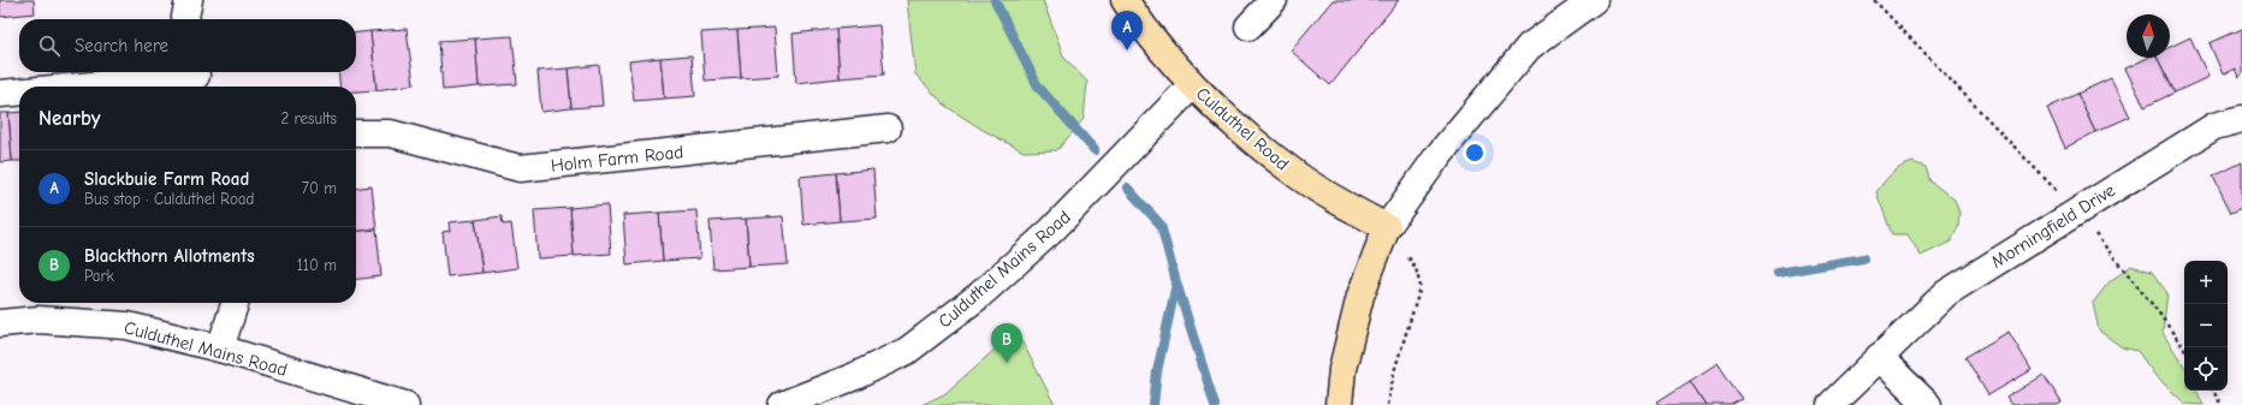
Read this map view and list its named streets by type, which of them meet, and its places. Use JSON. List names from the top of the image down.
{
  "streets": {
    "main road": ["Culduthel Road"],
    "street": ["Holm Farm Road", "Morningfield Drive", "Culduthel Mains Road"]
  },
  "crossings": [
    ["Culduthel Road", "Culduthel Mains Road"]
  ],
  "north": "top",
  "page": {
    "pins": ["A", "B"],
    "search": "Search here",
    "heading": ["Nearby", "2 results"],
    "list": [
      {
        "mark": "A",
        "name": "Slackbuie Farm Road",
        "note": "Bus stop · Culduthel Road",
        "value": "70 m"
      },
      {
        "mark": "B",
        "name": "Blackthorn Allotments",
        "note": "Park",
        "value": "110 m"
      }
    ],
    "map_buttons": ["+", "−"]
  }
}
